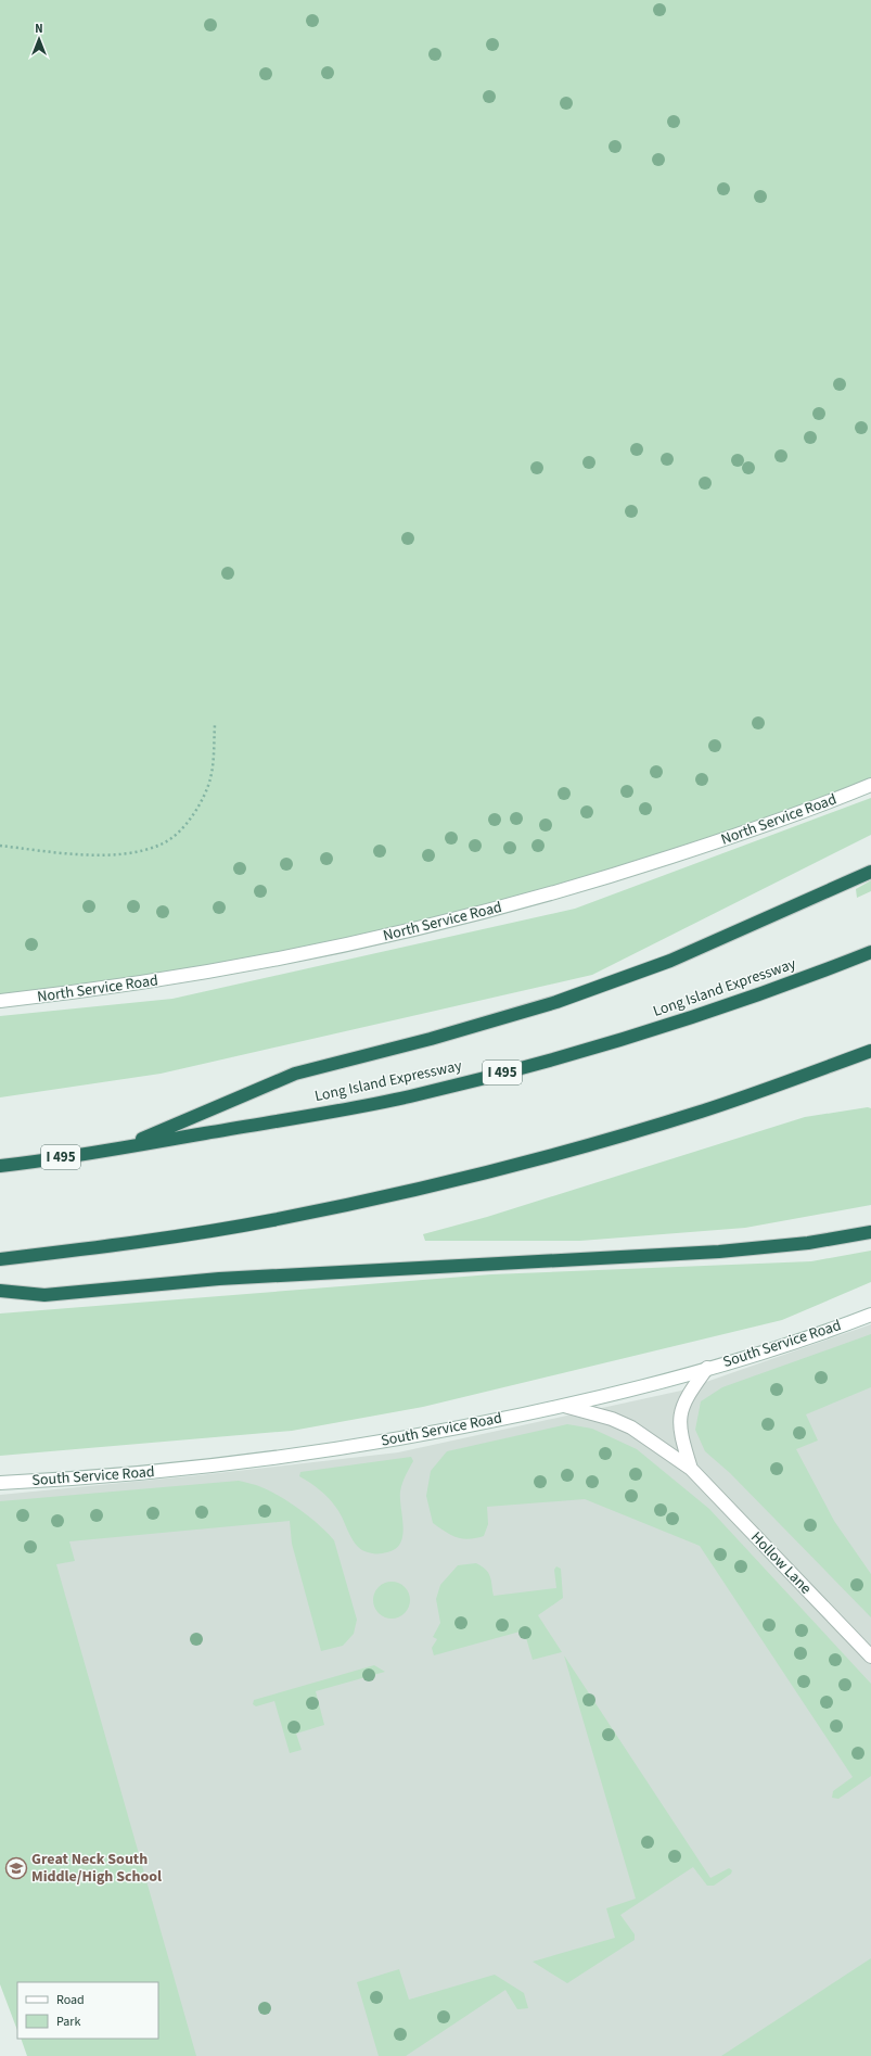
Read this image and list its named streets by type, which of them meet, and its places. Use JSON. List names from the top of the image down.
{
  "streets": {
    "highway": ["Long Island Expressway", "I 495"],
    "main road": ["North Service Road", "South Service Road", "Hollow Lane"]
  },
  "crossings": [
    ["South Service Road", "Hollow Lane"]
  ],
  "places": {
    "school or university": ["Great Neck South Middle/High School"]
  },
  "legend": ["Road", "Park"],
  "north": "top"
}
